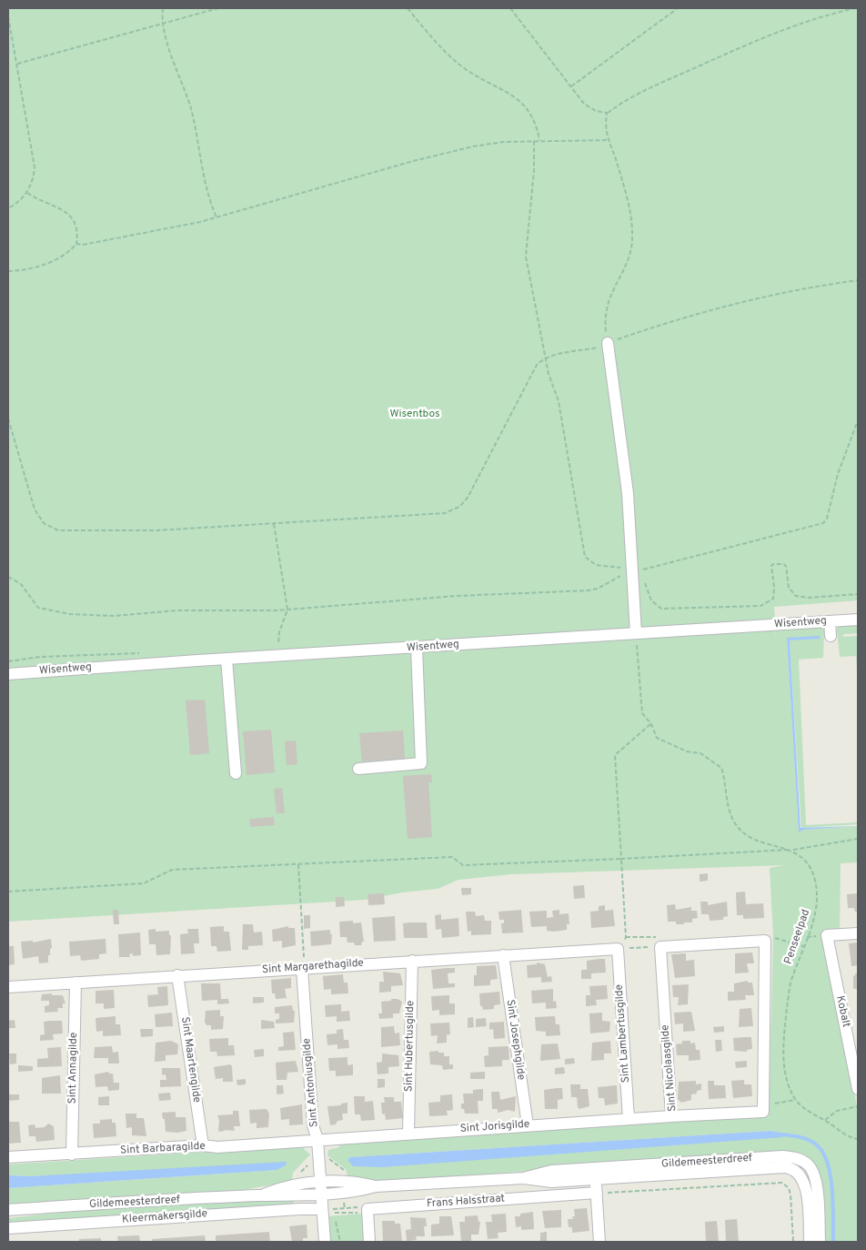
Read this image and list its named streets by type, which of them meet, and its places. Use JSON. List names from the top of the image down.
{
  "streets": {
    "street": [
      "Wisentweg",
      "Sint Margarethagilde",
      "Kobalt",
      "Sint Lambertusgilde",
      "Sint Josephgilde",
      "Sint Hubertusgilde",
      "Sint Maartengilde",
      "Sint Annagilde",
      "Sint Nicolaasgilde",
      "Sint Antoniusgilde",
      "Sint Jorisgilde",
      "Sint Barbaragilde",
      "Gildemeesterdreef",
      "Frans Halsstraat",
      "Kleermakersgilde"
    ],
    "path": ["Penseelpad"]
  },
  "crossings": [
    ["Sint Margarethagilde", "Sint Lambertusgilde"],
    ["Sint Margarethagilde", "Sint Josephgilde"],
    ["Sint Margarethagilde", "Sint Hubertusgilde"],
    ["Sint Margarethagilde", "Sint Maartengilde"],
    ["Sint Margarethagilde", "Sint Annagilde"],
    ["Sint Margarethagilde", "Sint Antoniusgilde"],
    ["Sint Lambertusgilde", "Sint Jorisgilde"],
    ["Sint Josephgilde", "Sint Jorisgilde"],
    ["Sint Hubertusgilde", "Sint Jorisgilde"],
    ["Sint Maartengilde", "Sint Barbaragilde"],
    ["Sint Annagilde", "Sint Barbaragilde"],
    ["Sint Nicolaasgilde", "Sint Jorisgilde"],
    ["Sint Antoniusgilde", "Sint Jorisgilde"],
    ["Sint Antoniusgilde", "Sint Barbaragilde"],
    ["Sint Antoniusgilde", "Gildemeesterdreef"],
    ["Sint Antoniusgilde", "Kleermakersgilde"],
    ["Sint Jorisgilde", "Sint Barbaragilde"]
  ],
  "parks": ["Wisentbos"]
}
